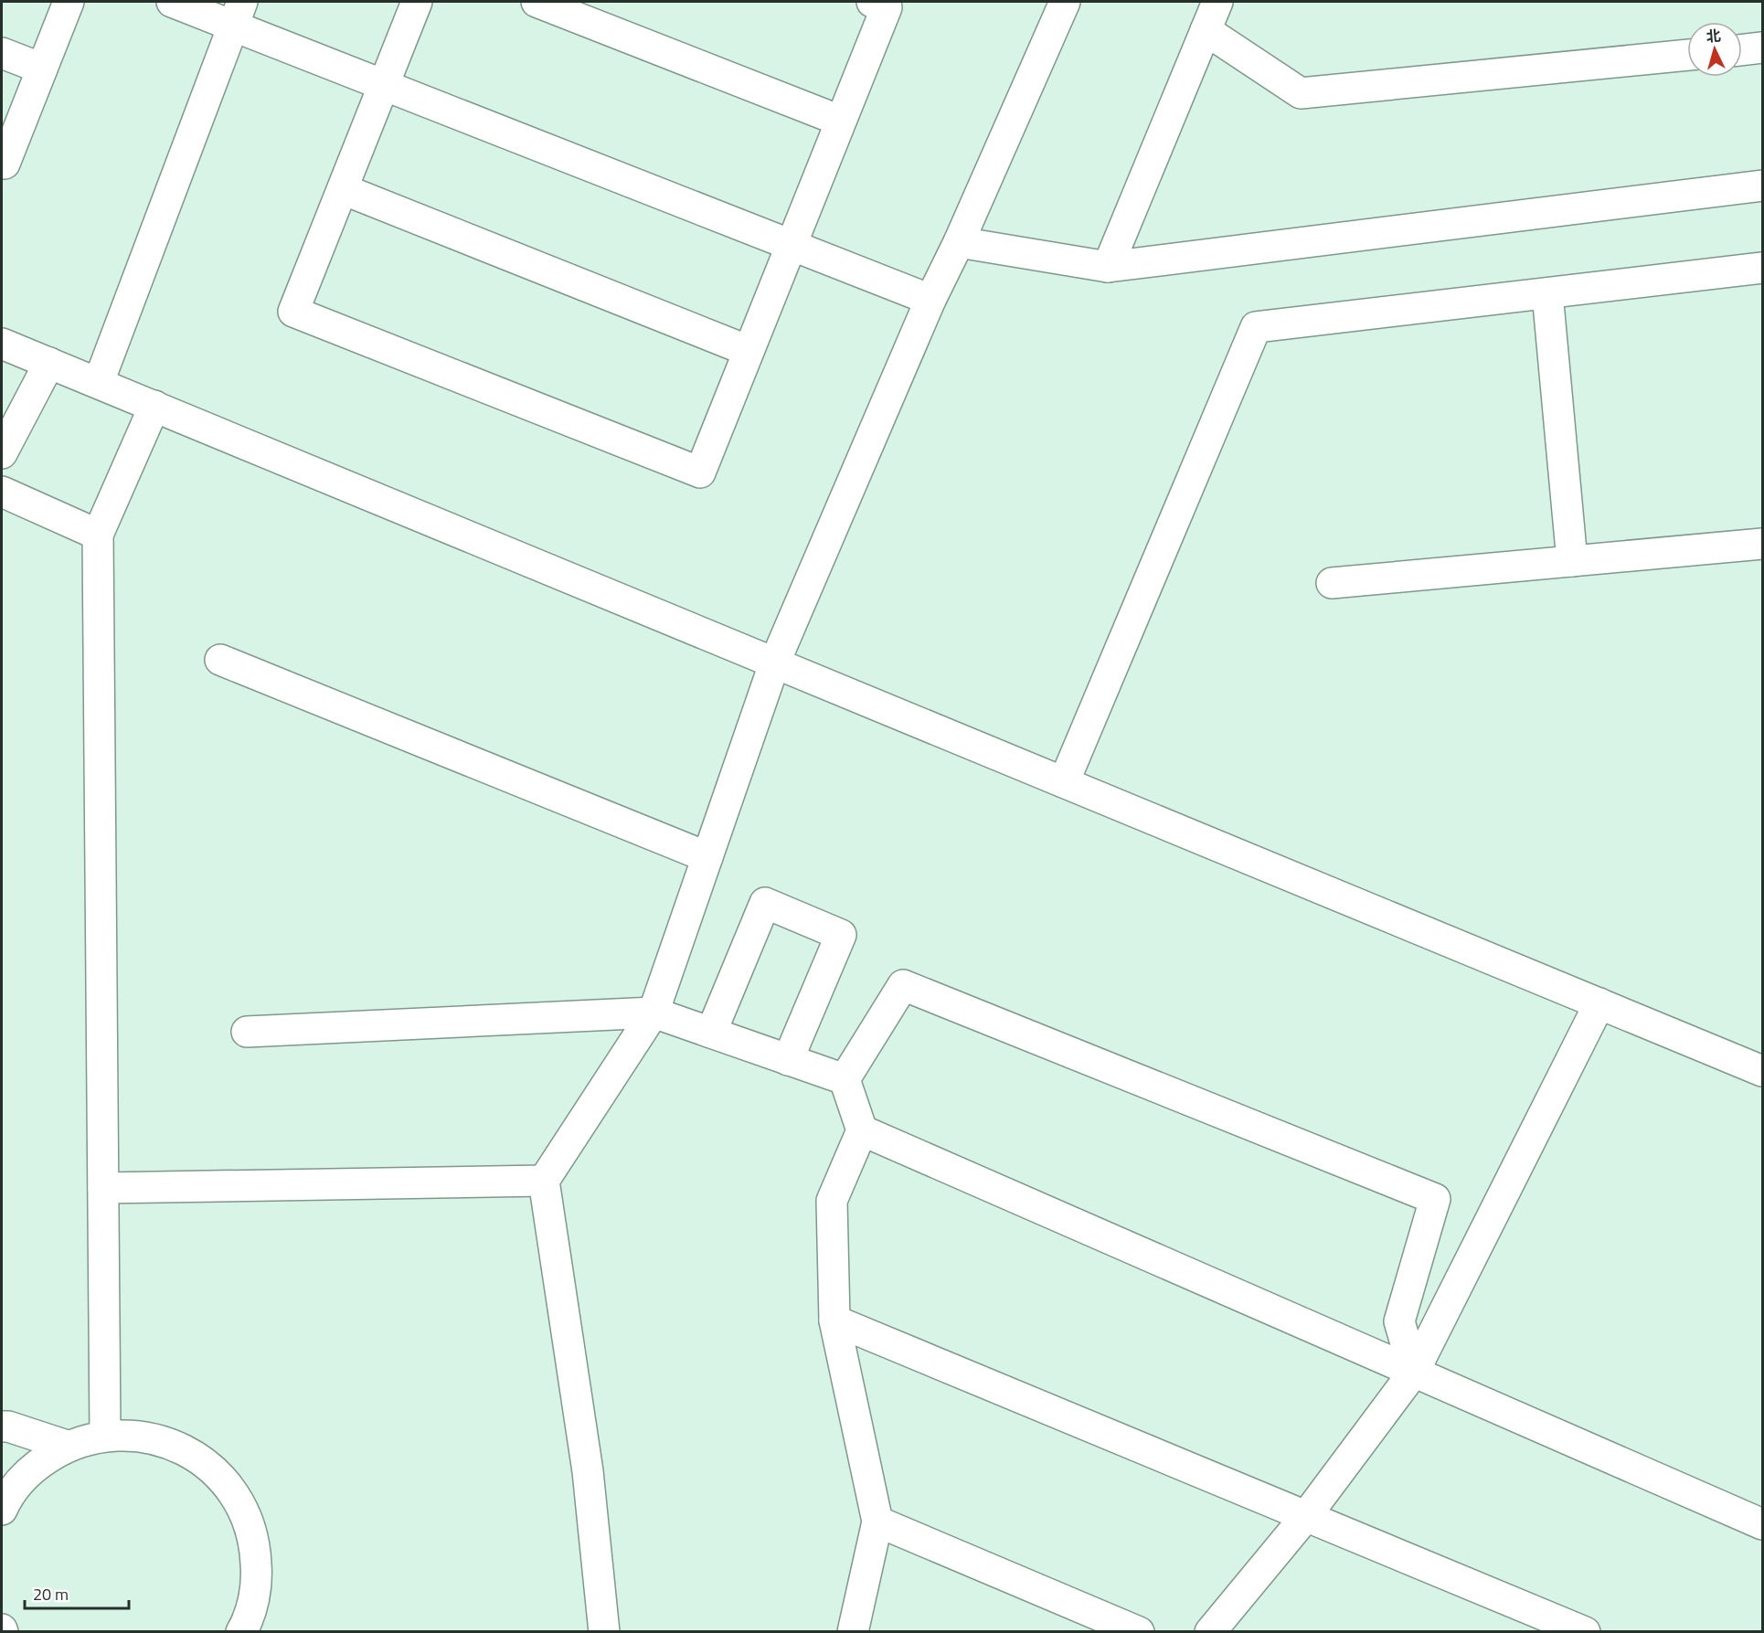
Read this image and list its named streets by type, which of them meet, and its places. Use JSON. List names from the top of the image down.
{
  "scale_bar": "20 m",
  "north": "top"
}
